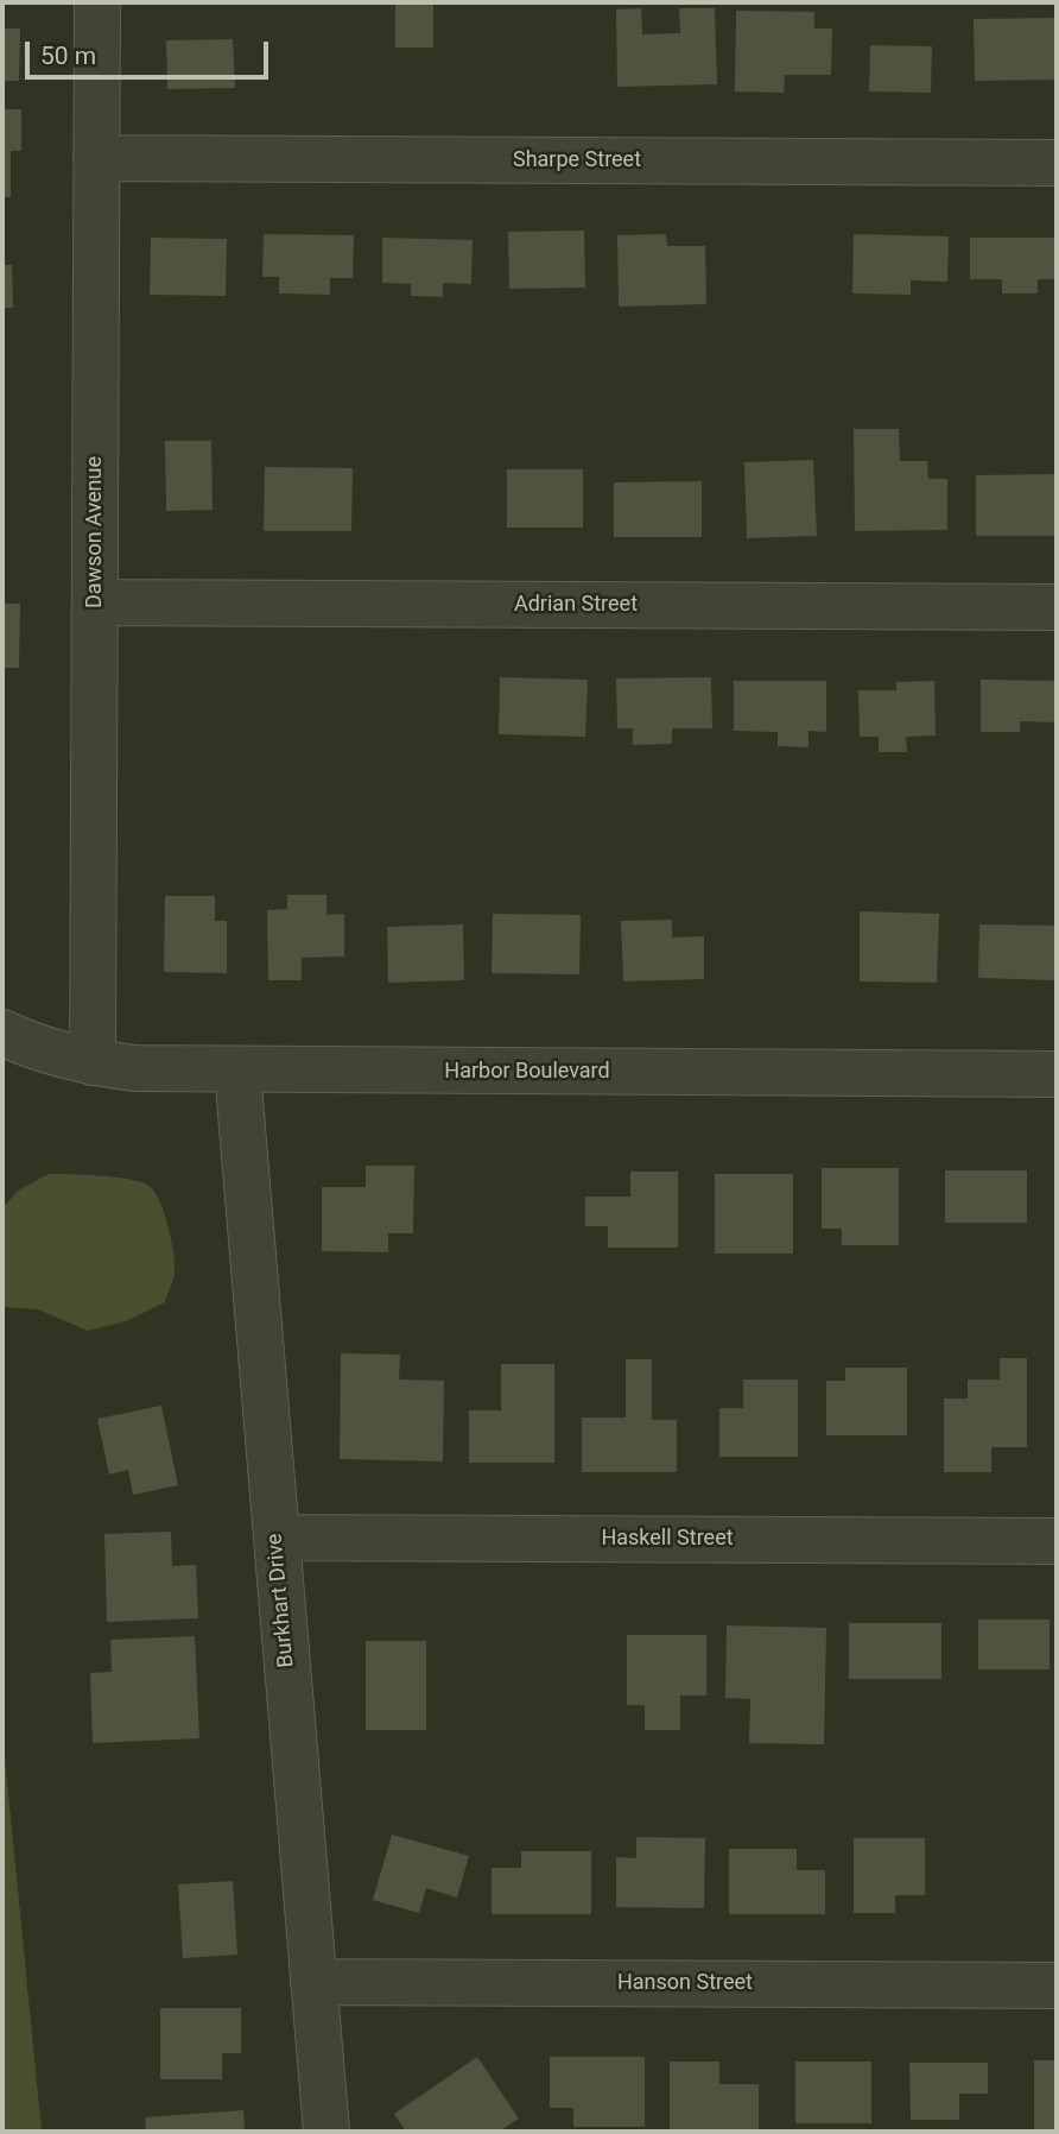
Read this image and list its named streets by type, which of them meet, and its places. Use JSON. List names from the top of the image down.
{
  "streets": {
    "street": [
      "Sharpe Street",
      "Dawson Avenue",
      "Adrian Street",
      "Harbor Boulevard",
      "Haskell Street",
      "Burkhart Drive",
      "Hanson Street"
    ]
  },
  "crossings": [
    ["Sharpe Street", "Dawson Avenue"],
    ["Dawson Avenue", "Adrian Street"],
    ["Dawson Avenue", "Harbor Boulevard"],
    ["Harbor Boulevard", "Burkhart Drive"],
    ["Haskell Street", "Burkhart Drive"],
    ["Burkhart Drive", "Hanson Street"]
  ],
  "scale_bar": "50 m"
}
